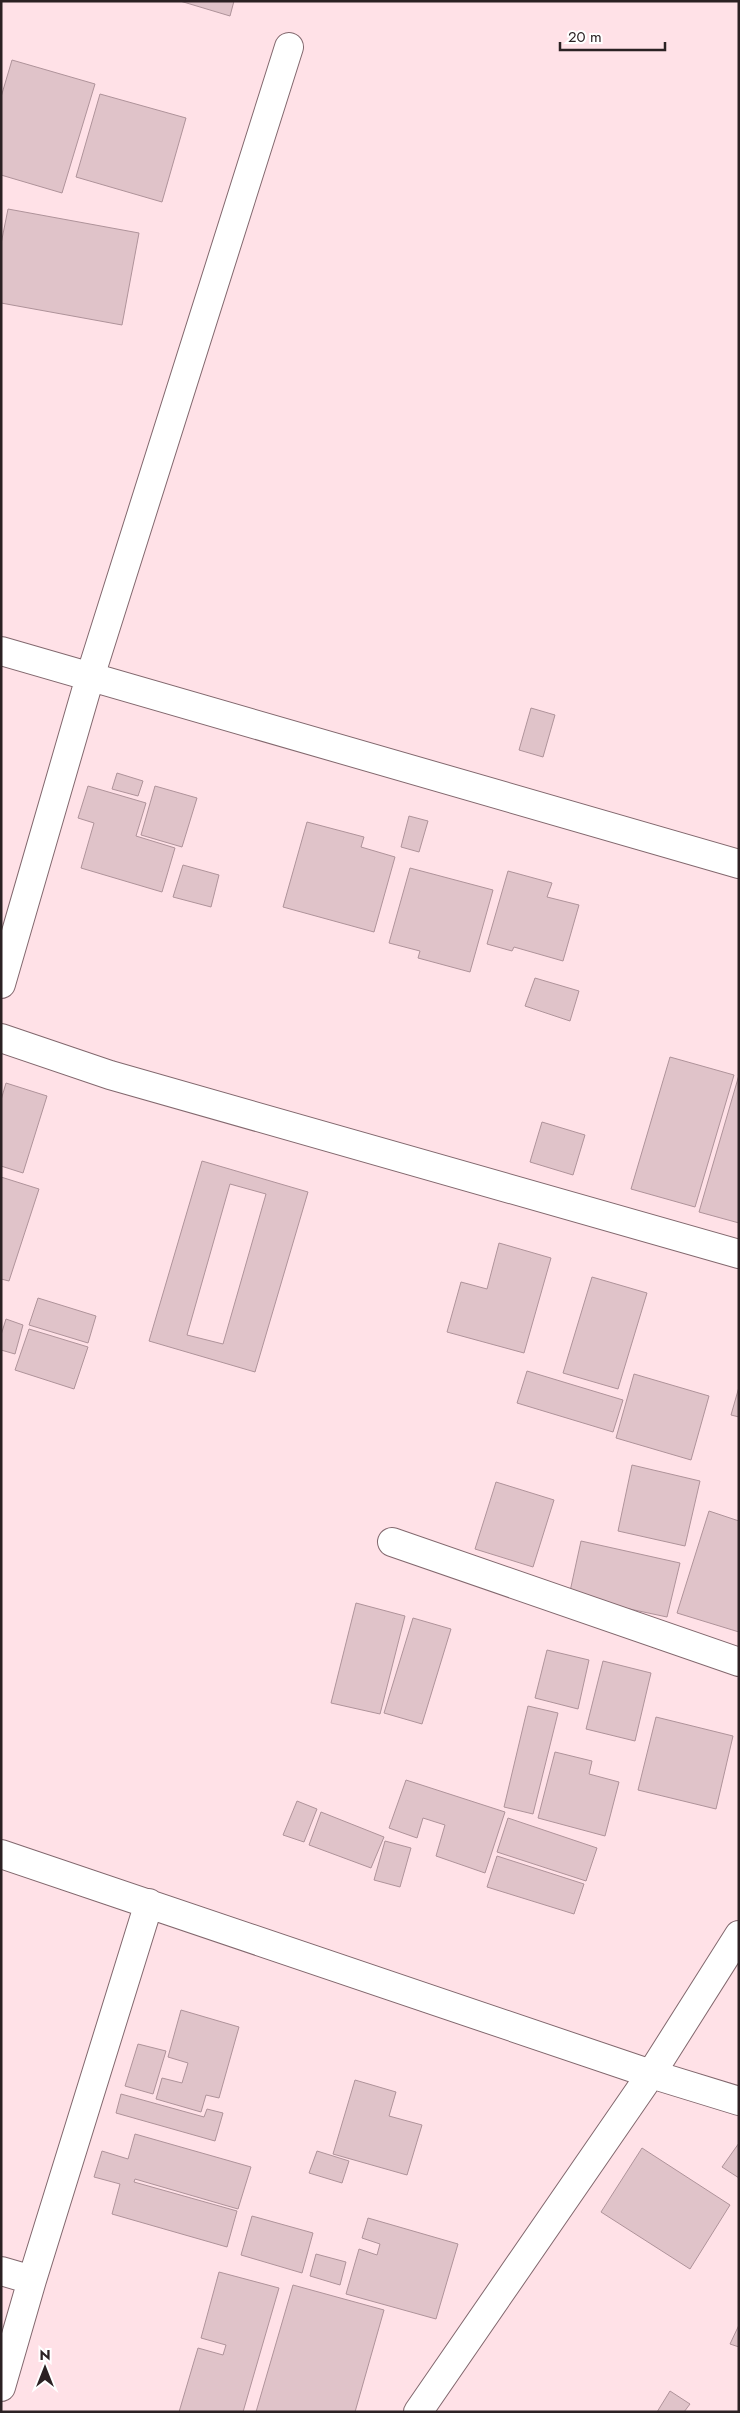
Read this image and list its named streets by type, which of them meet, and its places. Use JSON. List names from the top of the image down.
{
  "scale_bar": "20 m",
  "north": "top"
}
